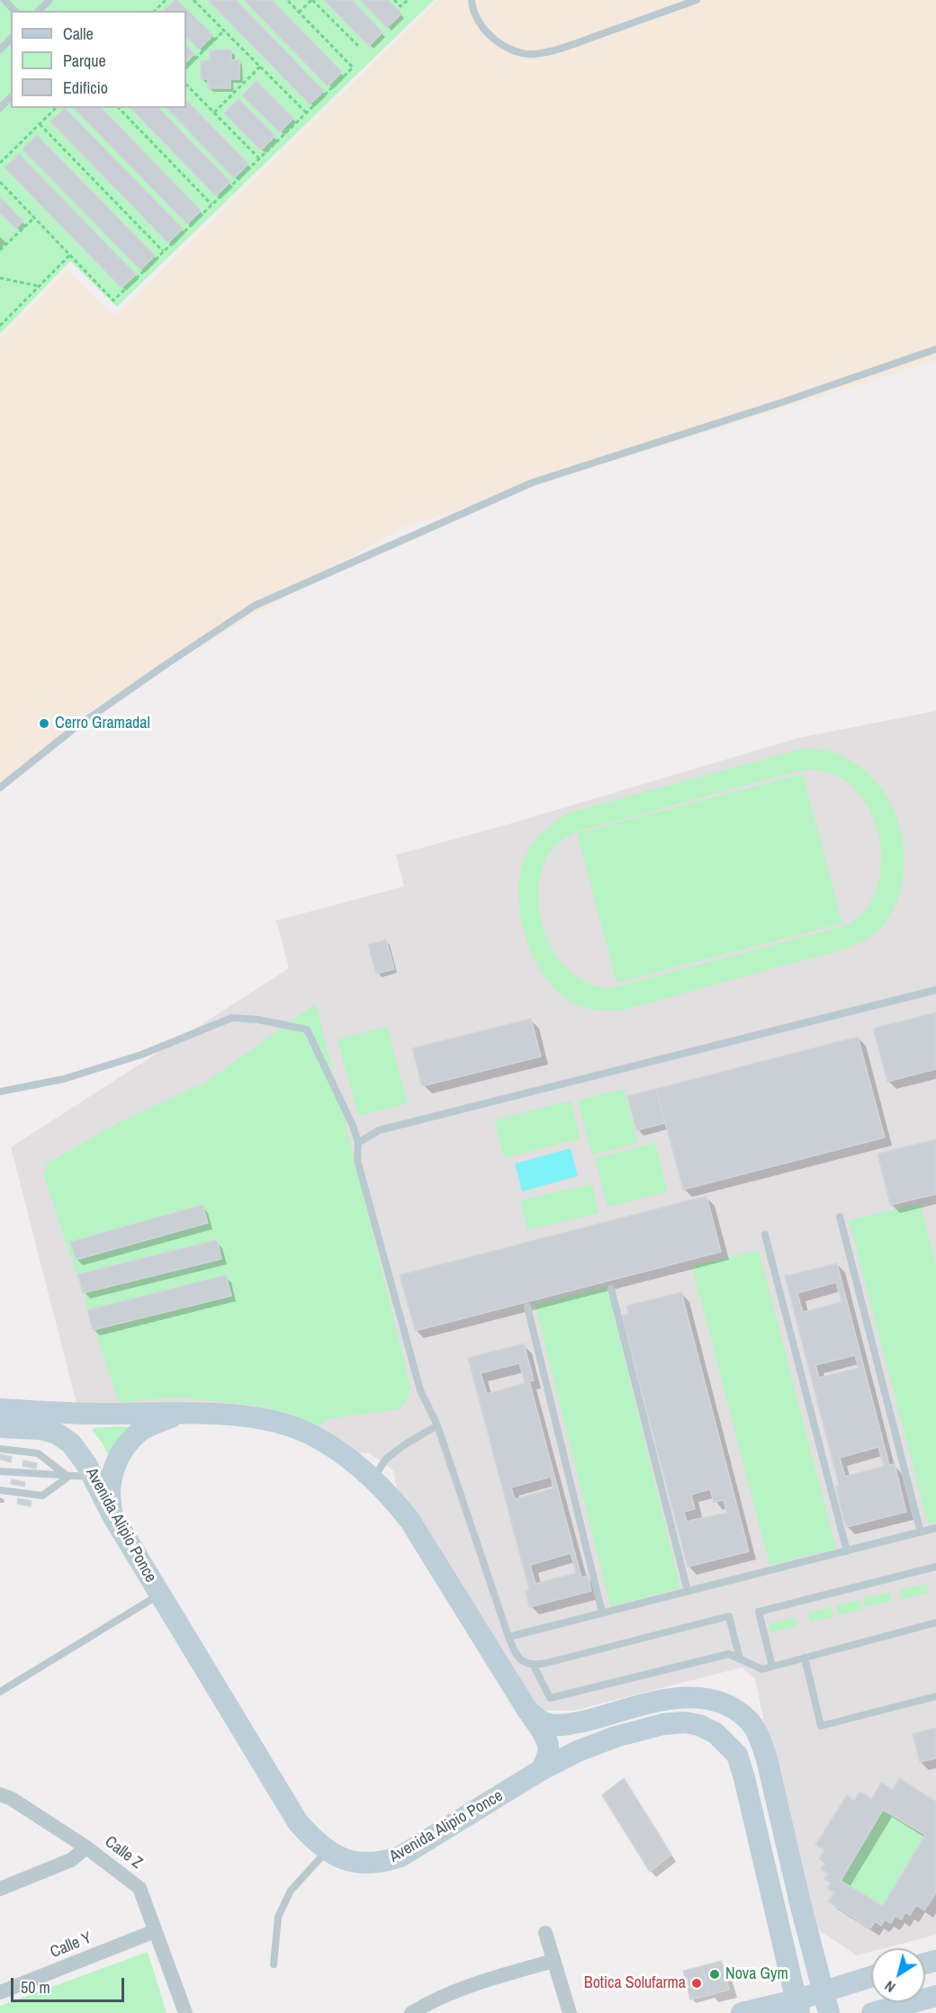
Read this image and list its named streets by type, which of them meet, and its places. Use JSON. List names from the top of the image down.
{
  "streets": {
    "main road": ["Avenida Alipio Ponce"],
    "street": ["Calle Z", "Calle Y"]
  },
  "crossings": [
    ["Calle Z", "Calle Y"]
  ],
  "places": ["Cerro Gramadal", "Nova Gym", "Botica Solufarma"],
  "legend": ["Calle", "Parque", "Edificio"],
  "scale_bar": "50 m",
  "north": "bottom left"
}
